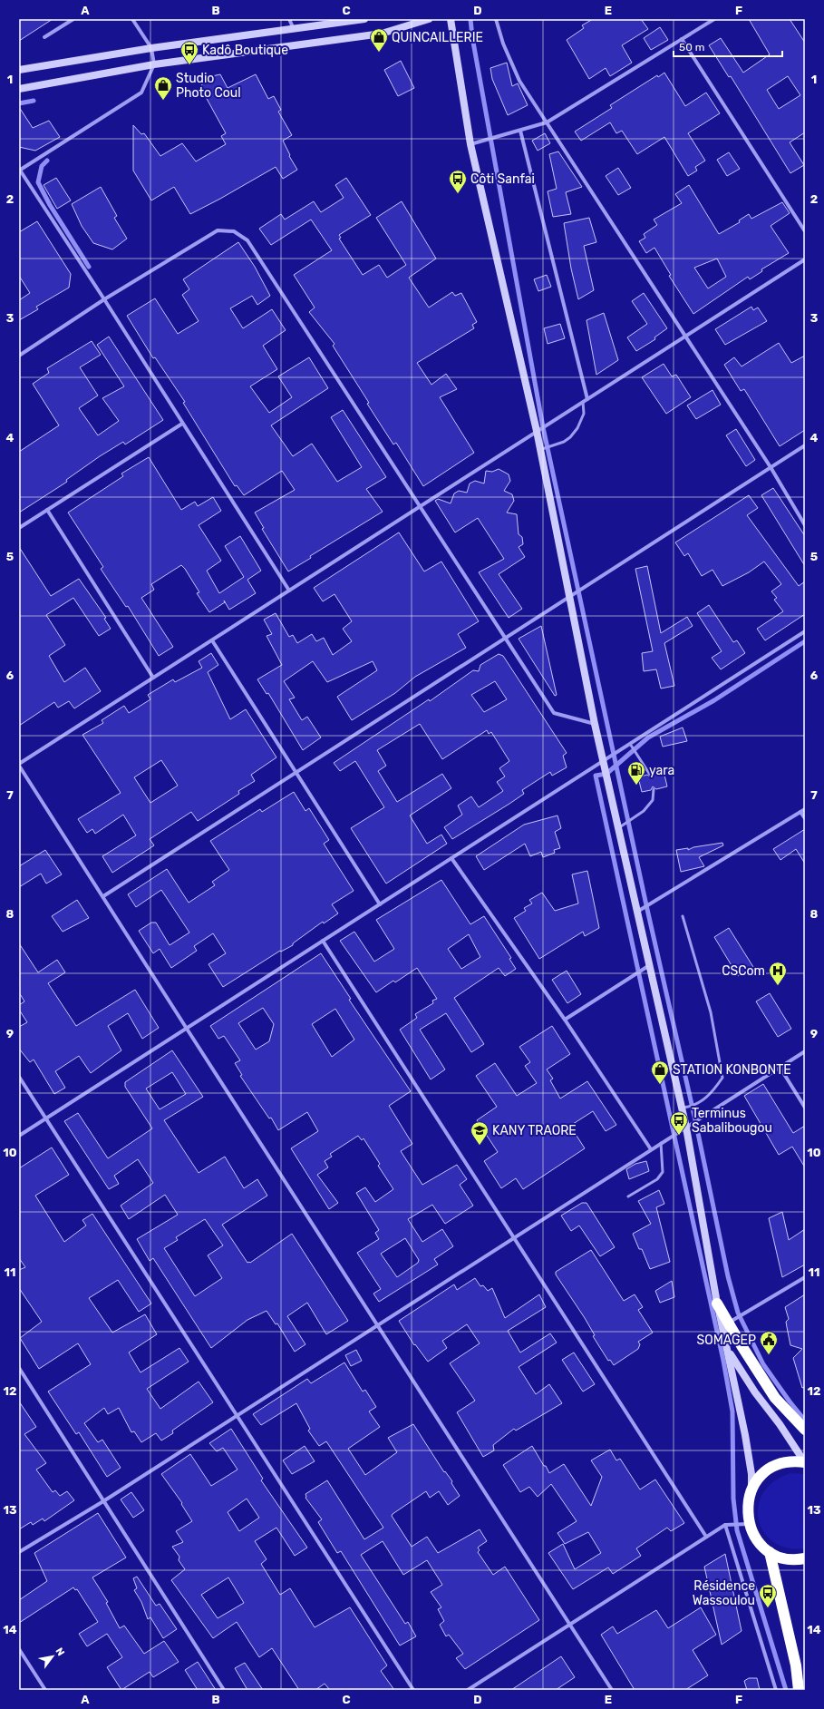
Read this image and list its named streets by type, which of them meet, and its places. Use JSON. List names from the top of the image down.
{
  "places": {
    "shop": ["QUINCAILLERIE", "Studio Photo Coul", "STATION KONBONTE"],
    "bus stop": [
      "Kadô Boutique",
      "Côti Sanfai",
      "Terminus Sabalibougou",
      "Résidence Wassoulou"
    ],
    "fuel station": ["yara"],
    "hospital": ["CSCom"],
    "school or university": ["KANY TRAORE"],
    "public building": ["SOMAGEP"]
  },
  "scale_bar": "50 m",
  "north": "top right",
  "grid": {
    "columns": [
      "A",
      "B",
      "C",
      "D",
      "E",
      "F"
    ],
    "rows": [
      "1",
      "2",
      "3",
      "4",
      "5",
      "6",
      "7",
      "8",
      "9",
      "10",
      "11",
      "12",
      "13",
      "14"
    ]
  }
}
